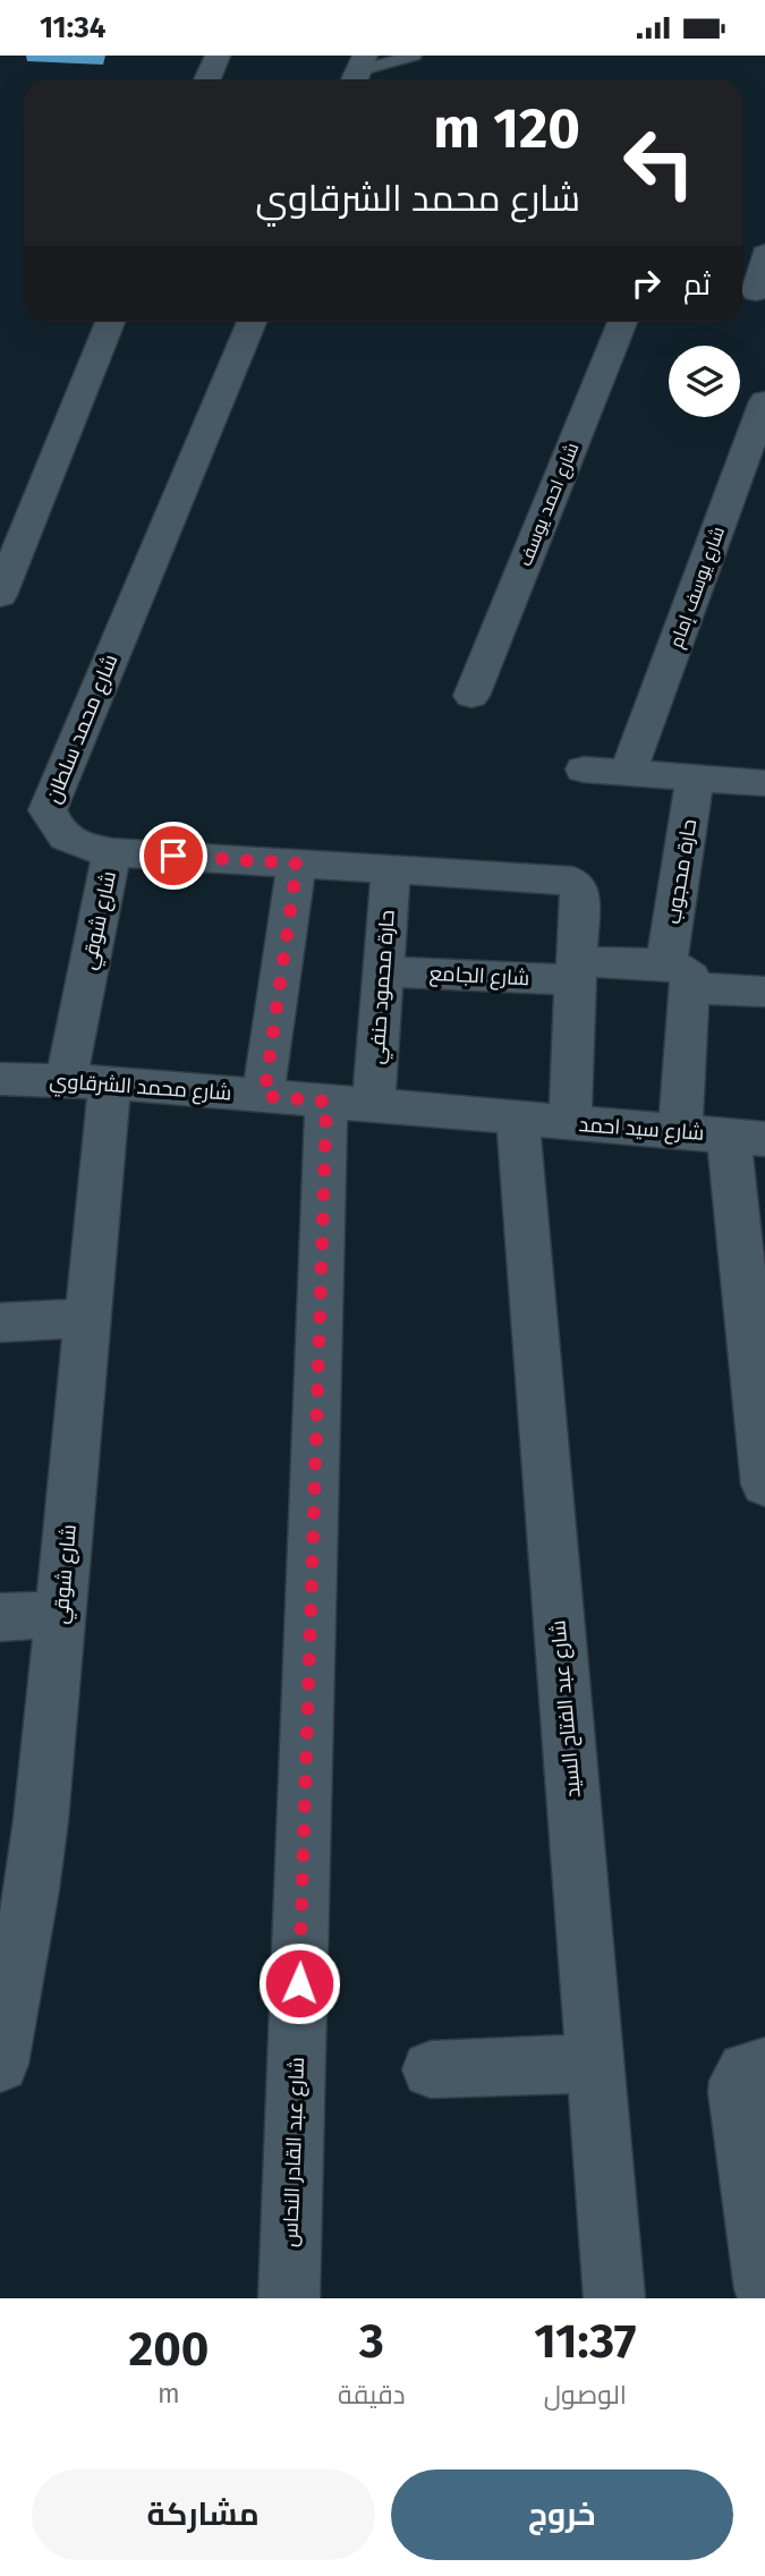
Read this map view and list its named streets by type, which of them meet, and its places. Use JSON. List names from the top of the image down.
{
  "streets": {
    "street": [
      "شارع احمد يوسف",
      "شارع يوسف إمام",
      "شارع محمد سلطان",
      "حارة محجوب",
      "شارع شوقي",
      "شارع الجامع",
      "حارة محمود حنفي",
      "شارع محمد الشرقاوي",
      "شارع سيد احمد",
      "شارع عبد الفتاح السيد",
      "شارع عبد القادر النحاس"
    ]
  },
  "crossings": [
    ["شارع محمد سلطان", "شارع شوقي"],
    ["شارع محمد سلطان", "شارع الجامع"],
    ["شارع محمد سلطان", "حارة محمود حنفي"],
    ["شارع محمد سلطان", "شارع سيد احمد"],
    ["حارة محجوب", "شارع الجامع"],
    ["حارة محجوب", "شارع سيد احمد"],
    ["شارع شوقي", "شارع محمد الشرقاوي"],
    ["شارع الجامع", "حارة محمود حنفي"],
    ["حارة محمود حنفي", "شارع محمد الشرقاوي"],
    ["حارة محمود حنفي", "شارع عبد القادر النحاس"],
    ["شارع محمد الشرقاوي", "شارع سيد احمد"],
    ["شارع محمد الشرقاوي", "شارع عبد الفتاح السيد"],
    ["شارع محمد الشرقاوي", "شارع عبد القادر النحاس"],
    ["شارع سيد احمد", "شارع عبد الفتاح السيد"]
  ],
  "page": {
    "status": "11:34",
    "turn": ["120 m", "شارع محمد الشرقاوي"],
    "then": "ثم",
    "eta": [
      "11:37",
      "الوصول",
      "3",
      "دقيقة",
      "200",
      "m"
    ],
    "buttons": ["خروج", "مشاركة"]
  }
}
